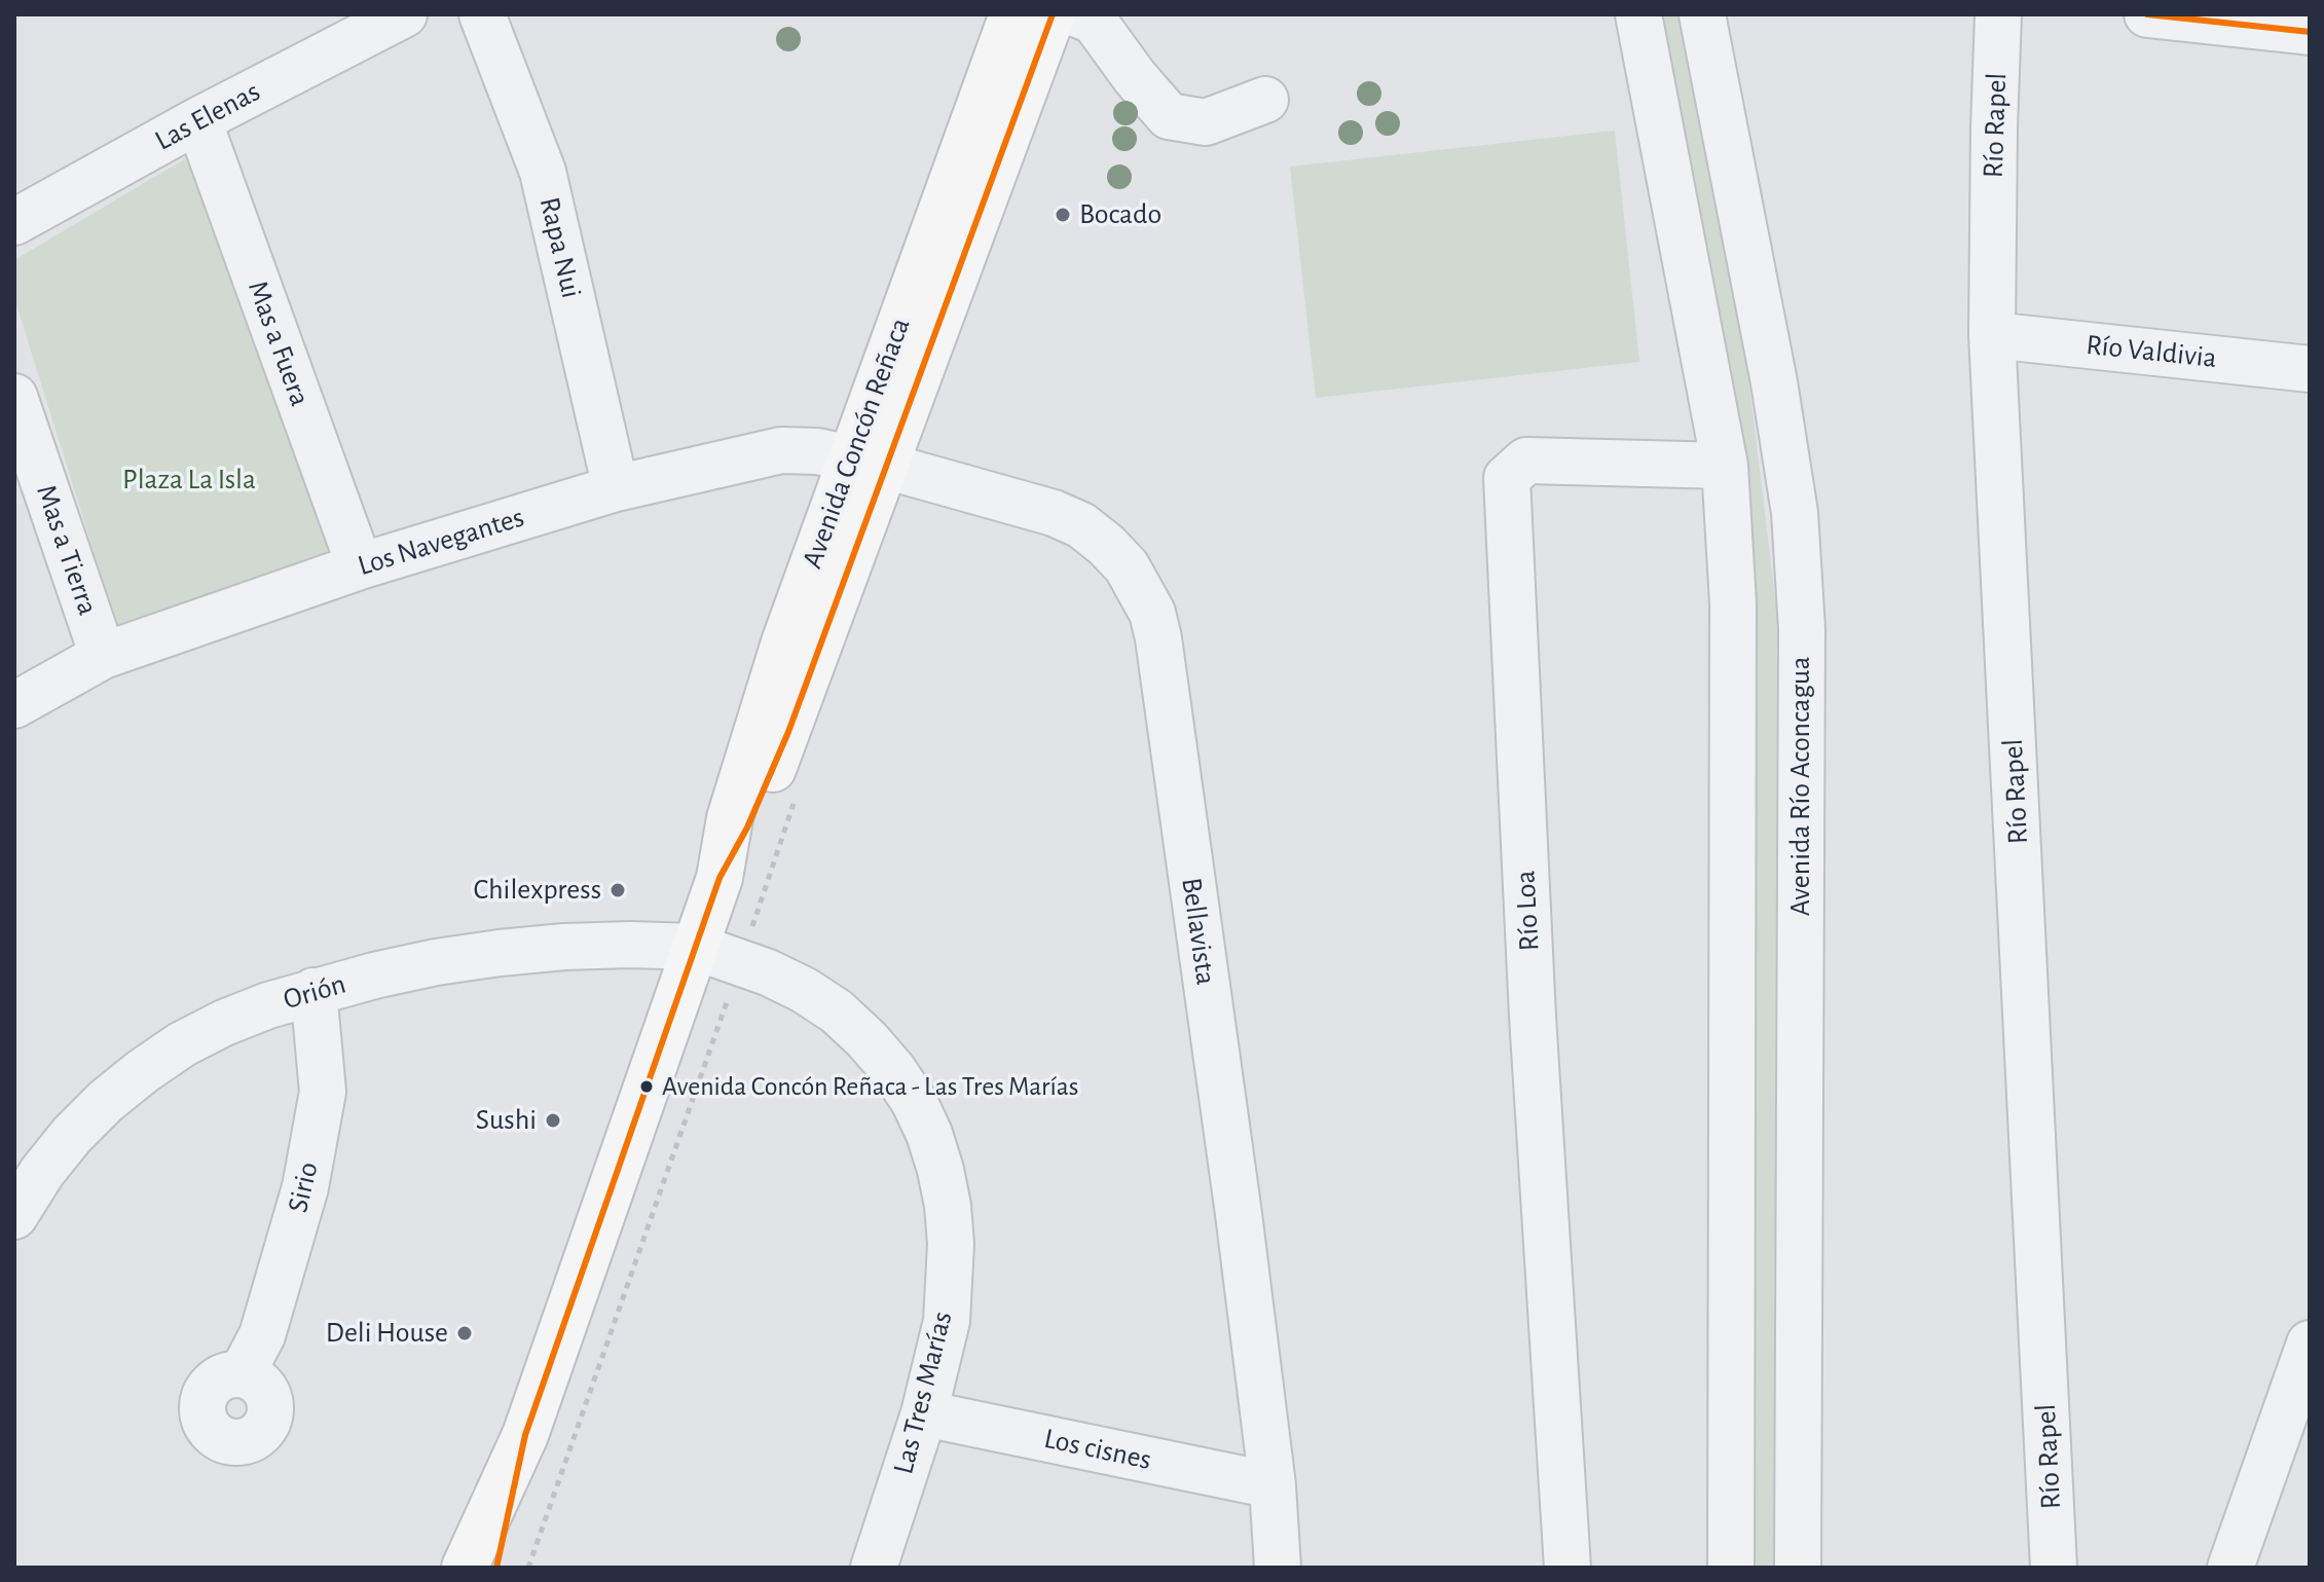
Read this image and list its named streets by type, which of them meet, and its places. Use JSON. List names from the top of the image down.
{
  "streets": {
    "main road": ["Avenida Concón Reñaca"],
    "street": [
      "Las Elenas",
      "Río Rapel",
      "Rapa Nui",
      "Mas a Fuera",
      "Río Valdivia",
      "Los Navegantes",
      "Mas a Tierra",
      "Avenida Río Aconcagua",
      "Río Loa",
      "Bellavista",
      "Orión",
      "Sirio",
      "Las Tres Marías",
      "Los cisnes"
    ]
  },
  "crossings": [
    ["Las Elenas", "Mas a Fuera"],
    ["Río Rapel", "Río Valdivia"],
    ["Rapa Nui", "Los Navegantes"],
    ["Mas a Fuera", "Los Navegantes"],
    ["Avenida Concón Reñaca", "Los Navegantes"],
    ["Avenida Concón Reñaca", "Bellavista"],
    ["Avenida Concón Reñaca", "Orión"],
    ["Avenida Concón Reñaca", "Las Tres Marías"],
    ["Los Navegantes", "Mas a Tierra"],
    ["Los Navegantes", "Bellavista"],
    ["Bellavista", "Los cisnes"],
    ["Orión", "Sirio"],
    ["Orión", "Las Tres Marías"],
    ["Las Tres Marías", "Los cisnes"]
  ],
  "parks": ["Plaza La Isla"],
  "places": [
    "Bocado",
    "Chilexpress",
    "Avenida Concón Reñaca - Las Tres Marías",
    "Sushi",
    "Deli House"
  ]
}
